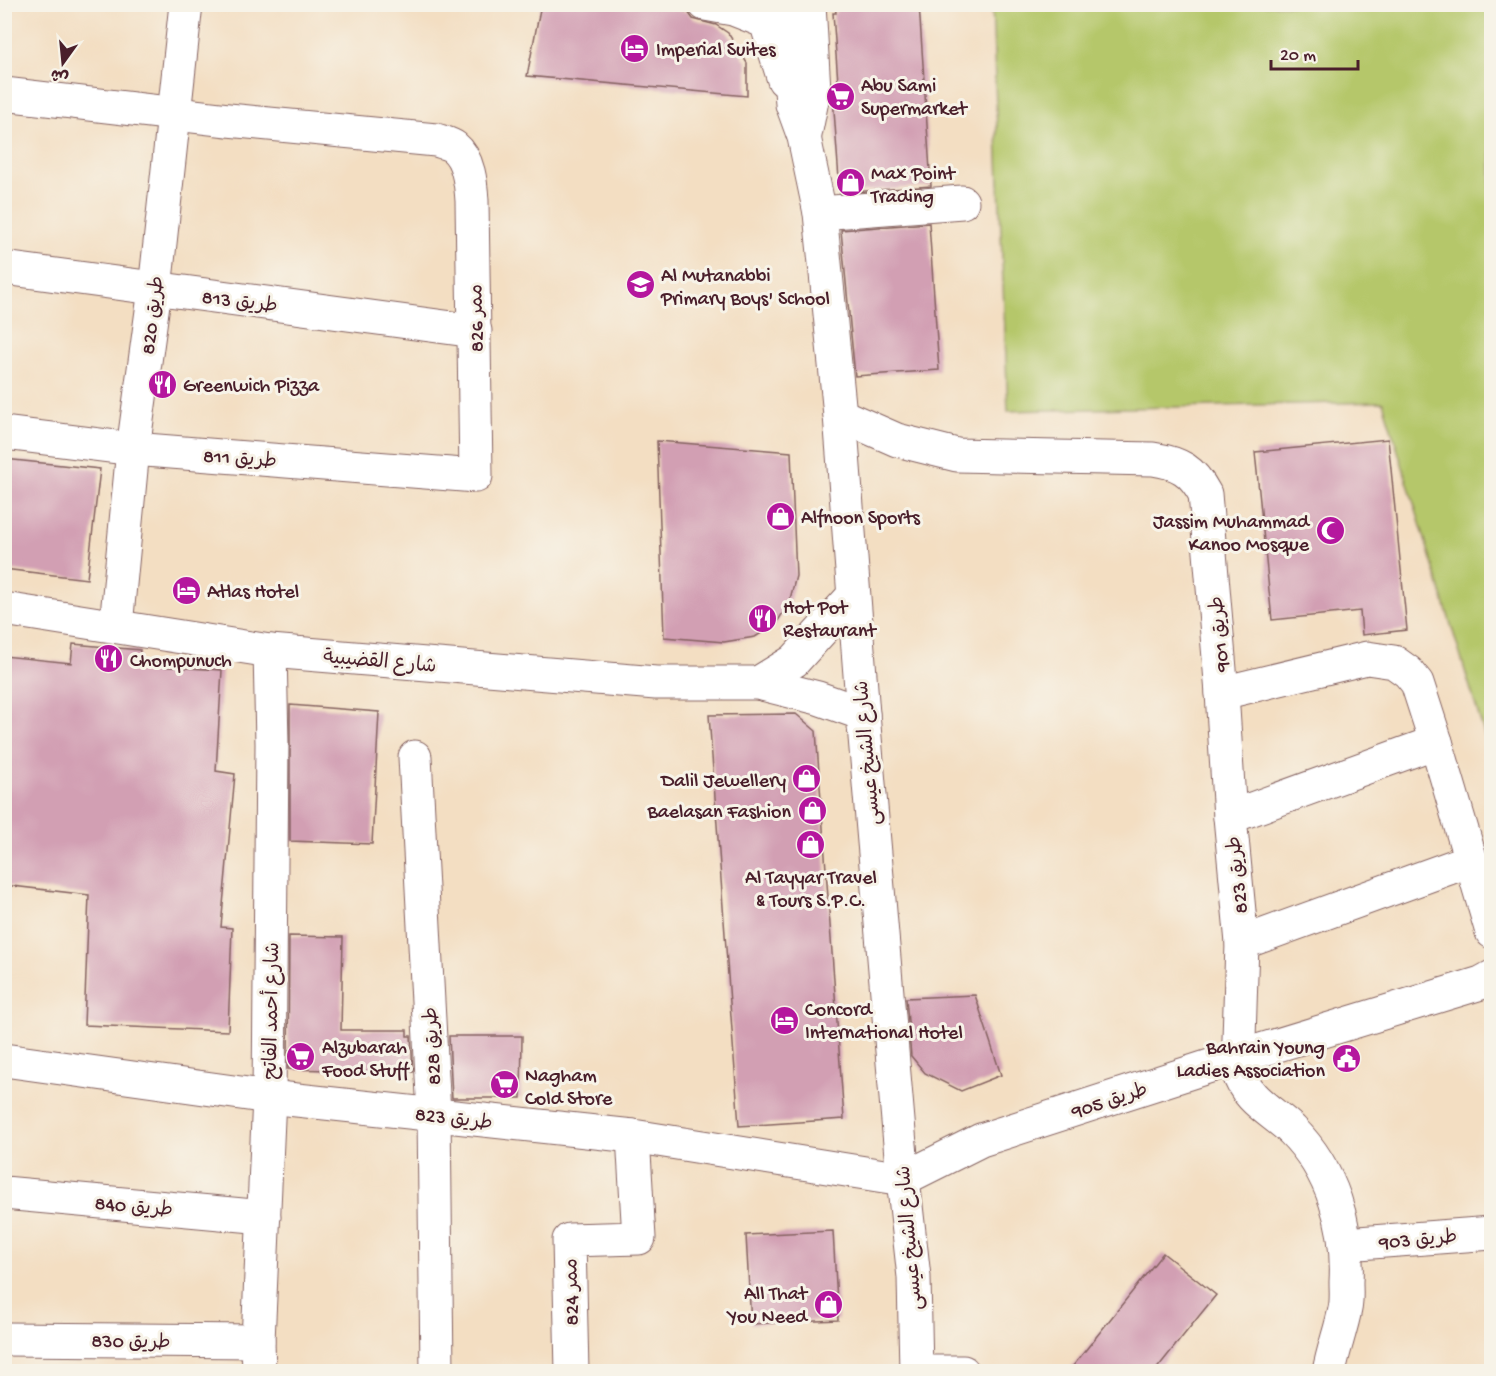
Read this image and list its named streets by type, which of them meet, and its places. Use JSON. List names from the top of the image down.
{
  "streets": {
    "street": [
      "طريق 813",
      "طريق 820",
      "ممر 826",
      "طريق 811",
      "طريق 901",
      "شارع القضيبية",
      "شارع الشيخ عيسى",
      "طريق 823",
      "شارع أحمد الفاتح",
      "طريق 828",
      "طريق 905",
      "طريق 840",
      "طريق 903",
      "ممر 824",
      "طريق 830"
    ]
  },
  "crossings": [
    ["طريق 813", "طريق 820"],
    ["طريق 813", "ممر 826"],
    ["طريق 820", "ممر 826"],
    ["طريق 820", "طريق 811"],
    ["طريق 820", "شارع القضيبية"],
    ["ممر 826", "طريق 811"],
    ["طريق 901", "شارع الشيخ عيسى"],
    ["طريق 901", "طريق 823"],
    ["شارع القضيبية", "شارع الشيخ عيسى"],
    ["شارع القضيبية", "شارع أحمد الفاتح"],
    ["شارع الشيخ عيسى", "طريق 823"],
    ["شارع الشيخ عيسى", "طريق 905"],
    ["طريق 823", "شارع أحمد الفاتح"],
    ["طريق 823", "طريق 828"],
    ["طريق 823", "طريق 905"],
    ["طريق 823", "ممر 824"],
    ["شارع أحمد الفاتح", "طريق 840"],
    ["شارع أحمد الفاتح", "طريق 830"]
  ],
  "places": {
    "hotel": ["Imperial Suites", "Atlas Hotel", "Concord International Hotel"],
    "supermarket": ["Abu Sami Supermarket", "Alzubarah Food Stuff", "Nagham Cold Store"],
    "shop": [
      "Max Point Trading",
      "Alfnoon Sports",
      "Dalil Jewellery",
      "Baelasan Fashion",
      "Al Tayyar Travel & Tours S.P.C.",
      "All That You Need"
    ],
    "school or university": ["Al Mutanabbi Primary Boys' School"],
    "restaurant": ["Greenwich Pizza", "Hot Pot Restaurant", "Chompunuch"],
    "mosque": ["Jassim Muhammad Kanoo Mosque"],
    "public building": ["Bahrain Young Ladies Association"]
  },
  "scale_bar": "20 m",
  "north": "bottom"
}
